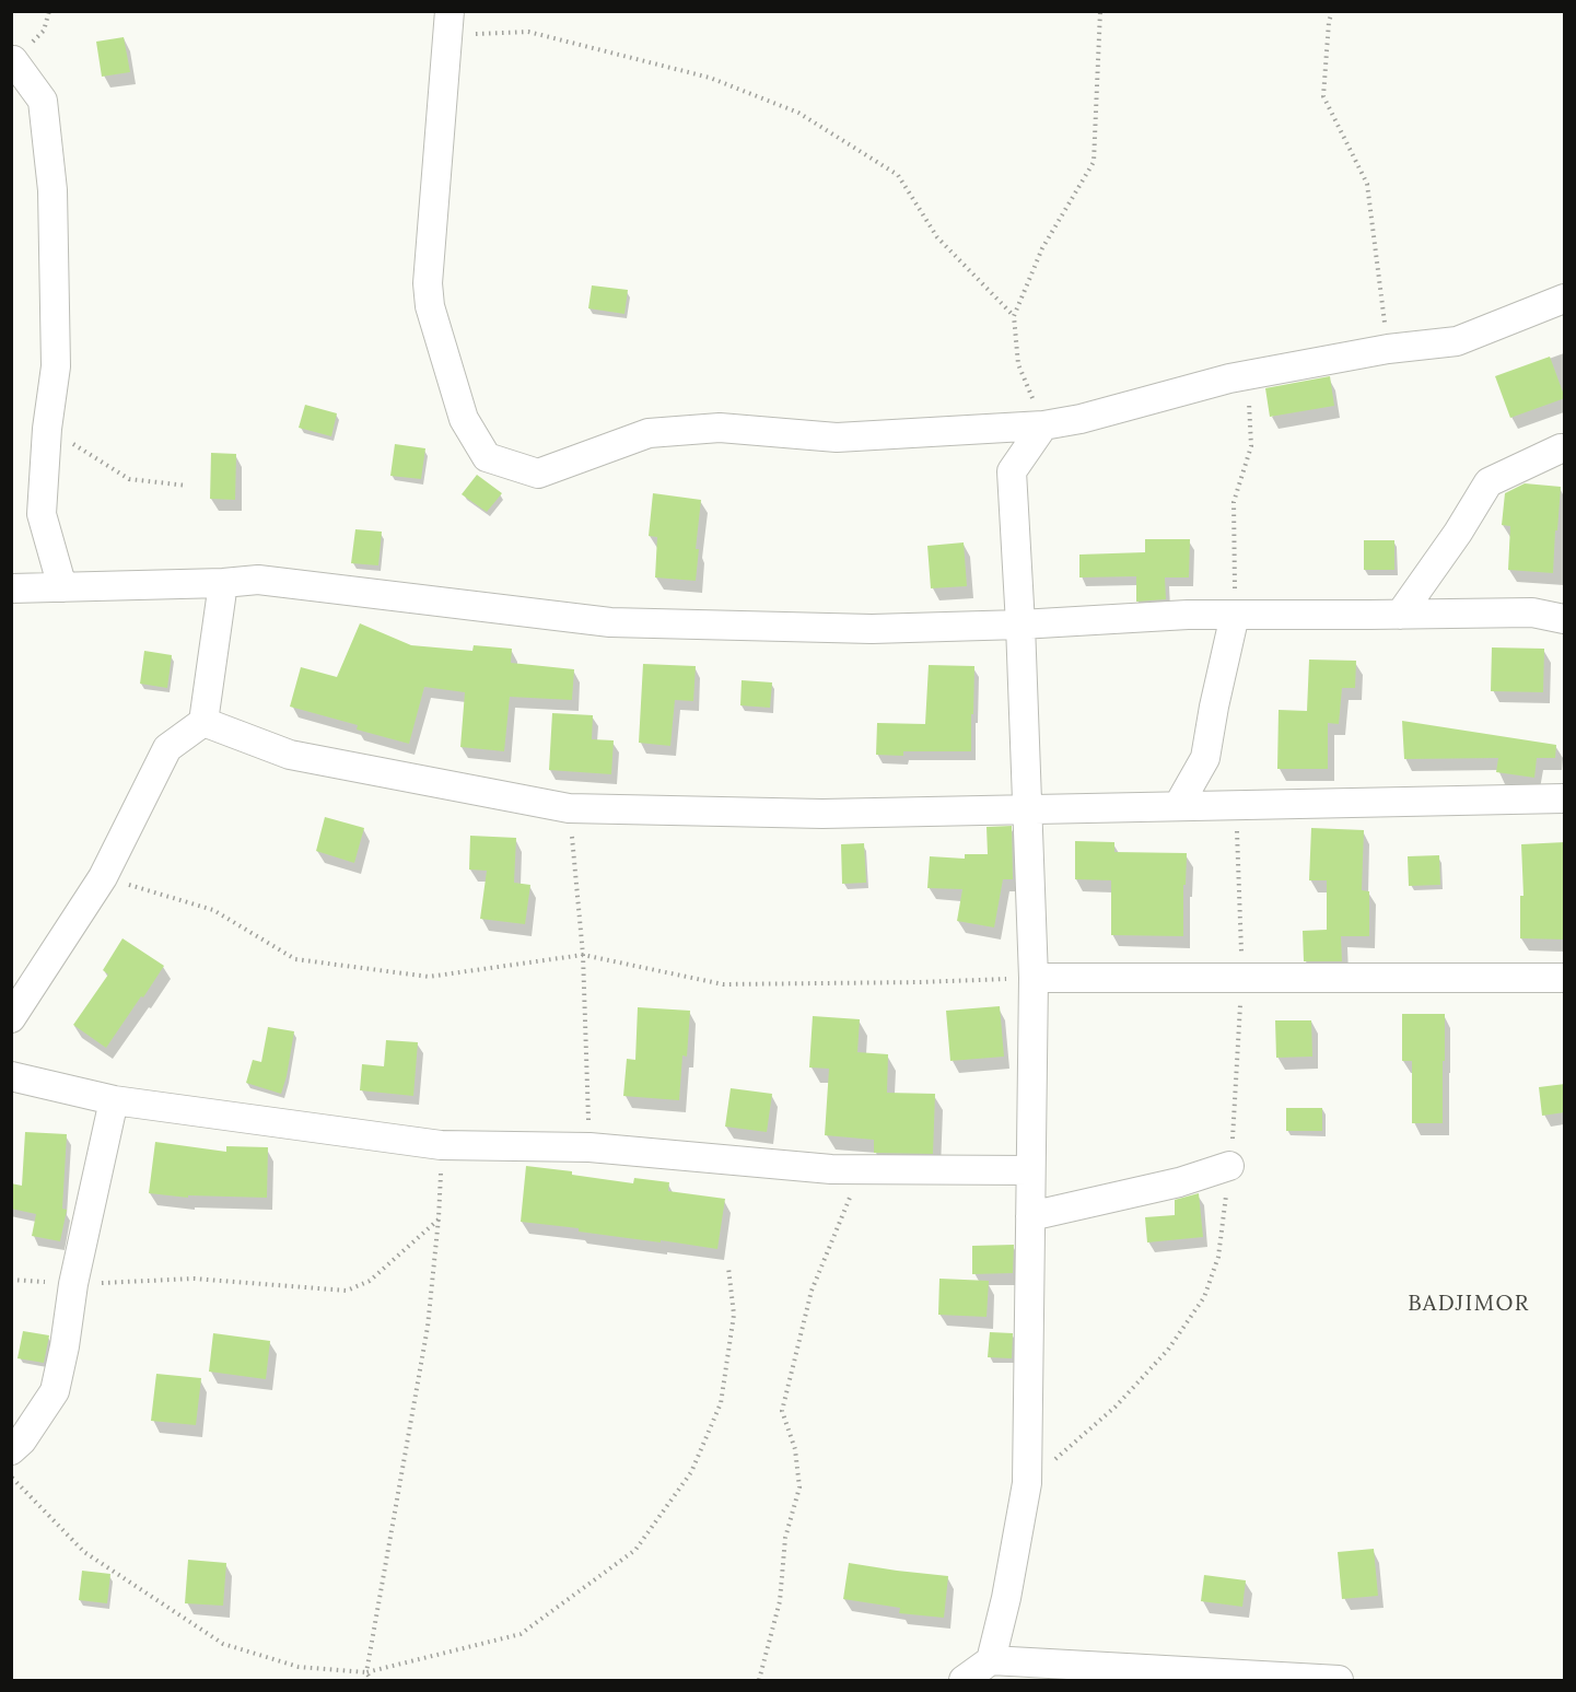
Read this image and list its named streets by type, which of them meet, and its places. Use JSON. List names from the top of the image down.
{
  "districts": ["BADJIMOR"]
}
